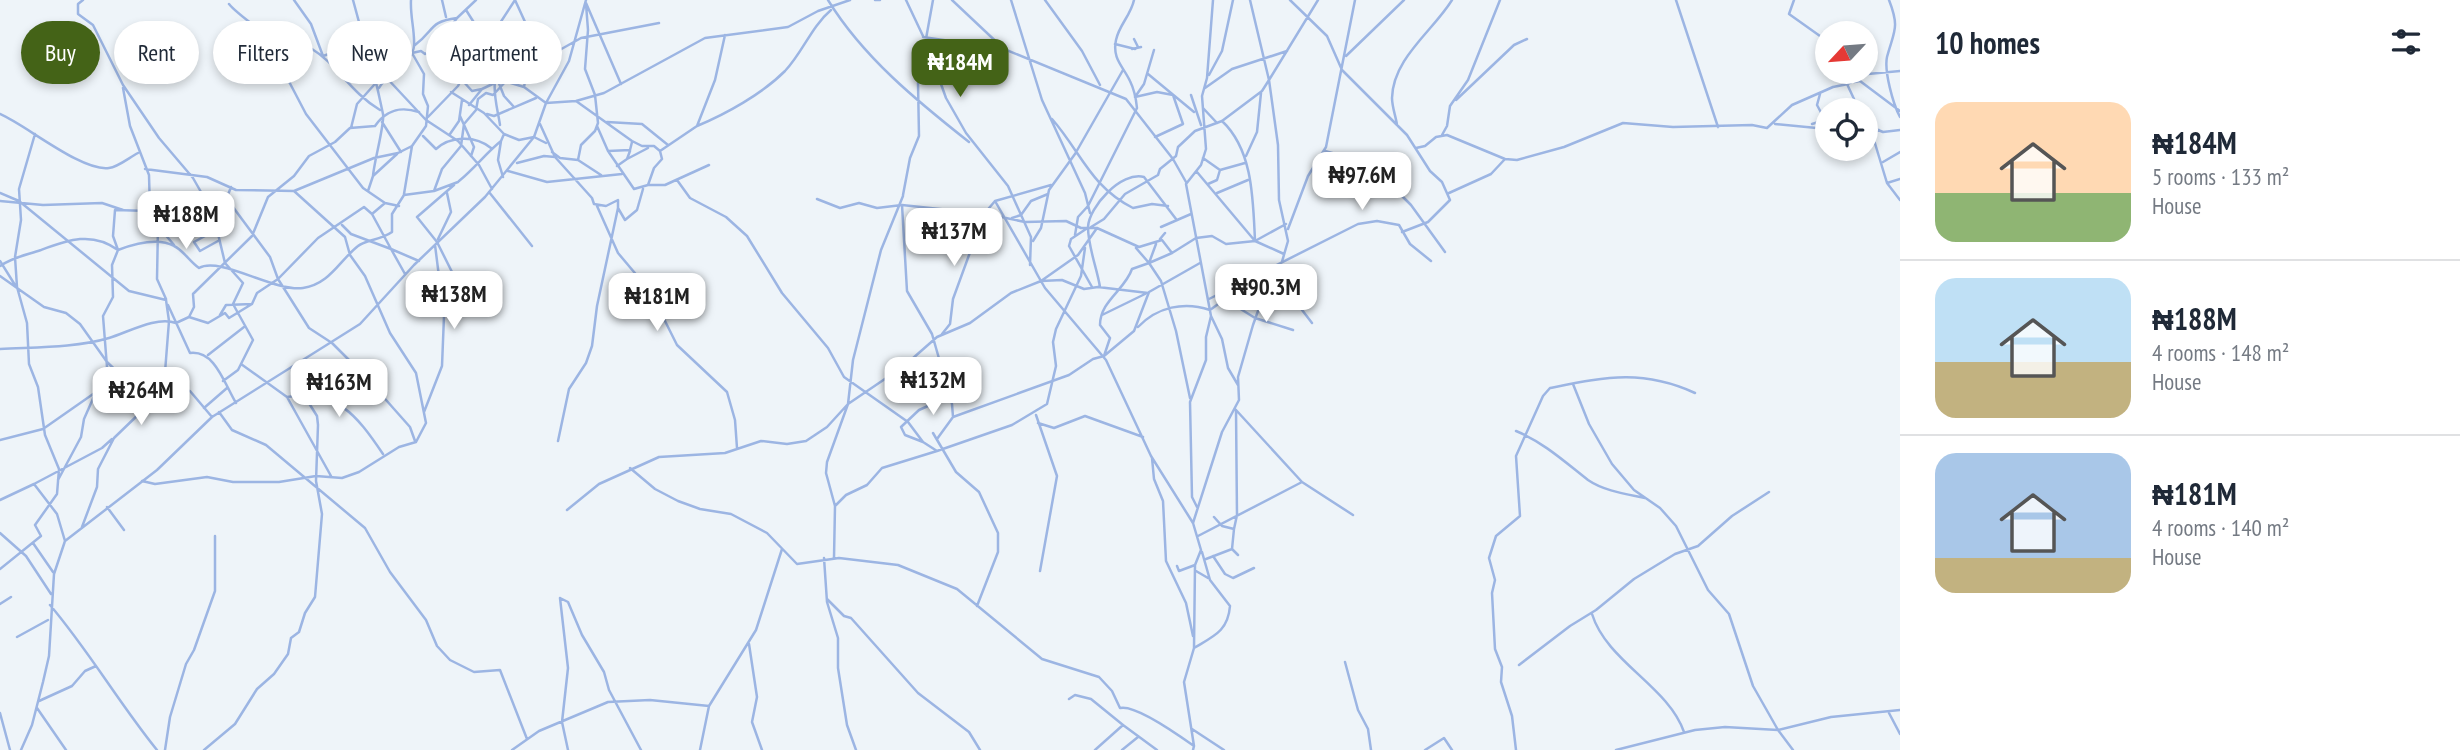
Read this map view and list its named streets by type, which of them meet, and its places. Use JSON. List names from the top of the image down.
{
  "north": "bottom left",
  "page": {
    "heading": "10 homes",
    "chip": [
      "Buy",
      "Rent",
      "Filters",
      "New",
      "Apartment"
    ],
    "price": [
      "₦184M",
      "₦97.6M",
      "₦188M",
      "₦137M",
      "₦90.3M",
      "₦138M",
      "₦181M",
      "₦132M",
      "₦163M",
      "₦264M"
    ],
    "list": [
      {
        "name": "₦184M",
        "note": "5 rooms · 133 m² · House"
      },
      {
        "name": "₦188M",
        "note": "4 rooms · 148 m² · House"
      },
      {
        "name": "₦181M",
        "note": "4 rooms · 140 m² · House"
      }
    ]
  }
}
